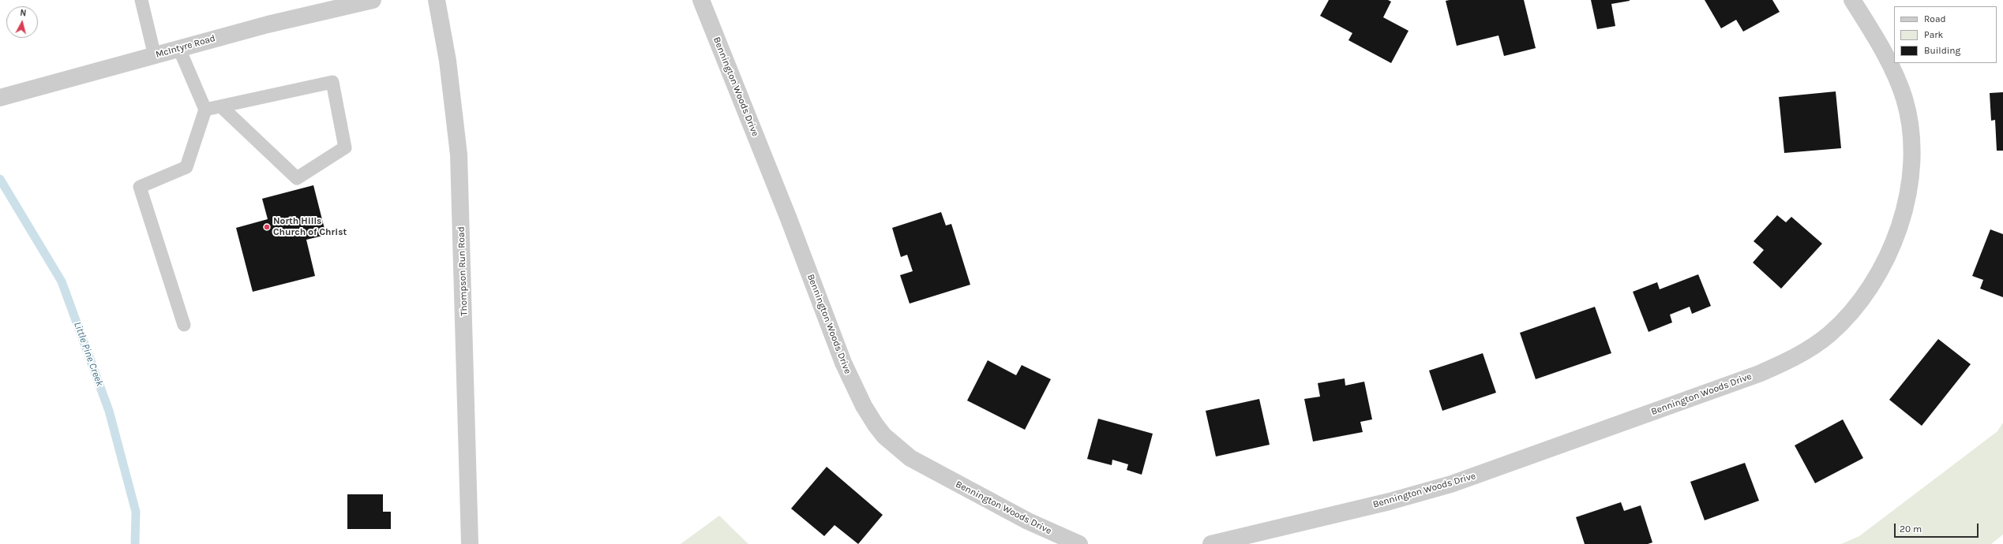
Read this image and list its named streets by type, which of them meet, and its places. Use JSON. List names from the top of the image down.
{
  "streets": {
    "street": ["McIntyre Road", "Bennington Woods Drive", "Thompson Run Road"]
  },
  "water": ["Little Pine Creek"],
  "places": ["North Hills Church of Christ"],
  "legend": ["Road", "Park", "Building"],
  "scale_bar": "20 m",
  "north": "top"
}
